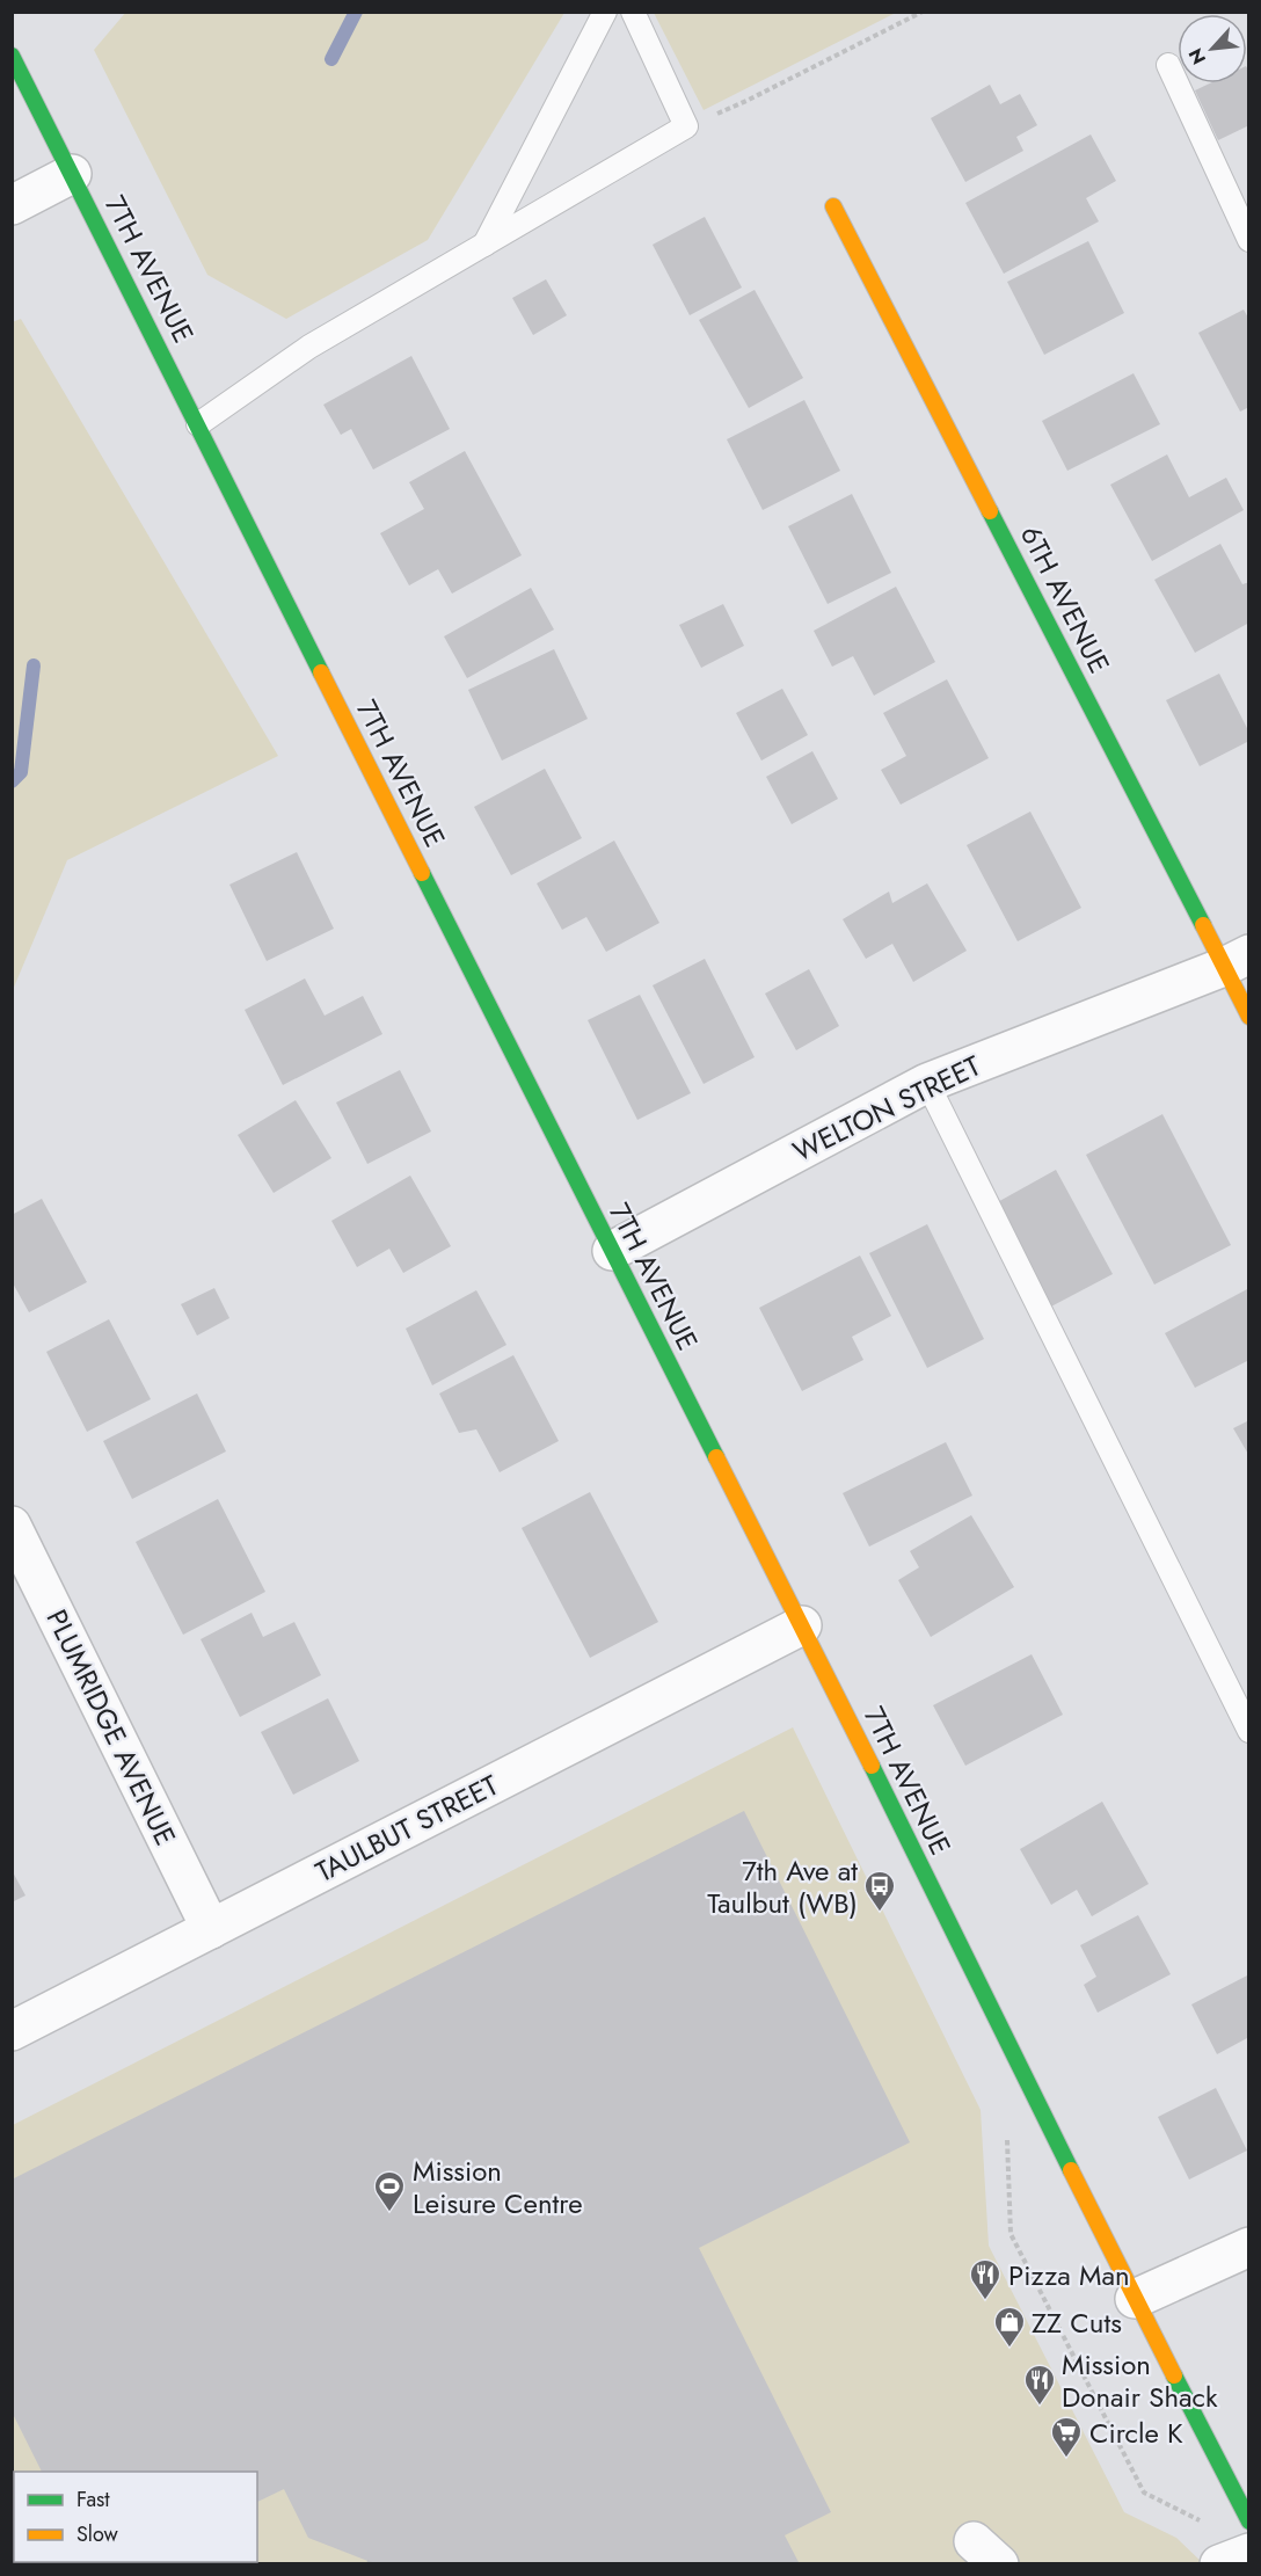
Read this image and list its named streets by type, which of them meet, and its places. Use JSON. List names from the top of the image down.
{
  "streets": {
    "street": [
      "7TH AVENUE",
      "6TH AVENUE",
      "WELTON STREET",
      "PLUMRIDGE AVENUE",
      "TAULBUT STREET"
    ]
  },
  "crossings": [
    ["7TH AVENUE", "WELTON STREET"],
    ["7TH AVENUE", "TAULBUT STREET"],
    ["6TH AVENUE", "WELTON STREET"],
    ["PLUMRIDGE AVENUE", "TAULBUT STREET"]
  ],
  "places": {
    "bus stop": ["7th Ave at Taulbut (WB)"],
    "sports": ["Mission Leisure Centre"],
    "restaurant": ["Pizza Man", "Mission Donair Shack"],
    "shop": ["ZZ Cuts"],
    "supermarket": ["Circle K"]
  },
  "legend": ["Fast", "Slow"],
  "north": "bottom left"
}
